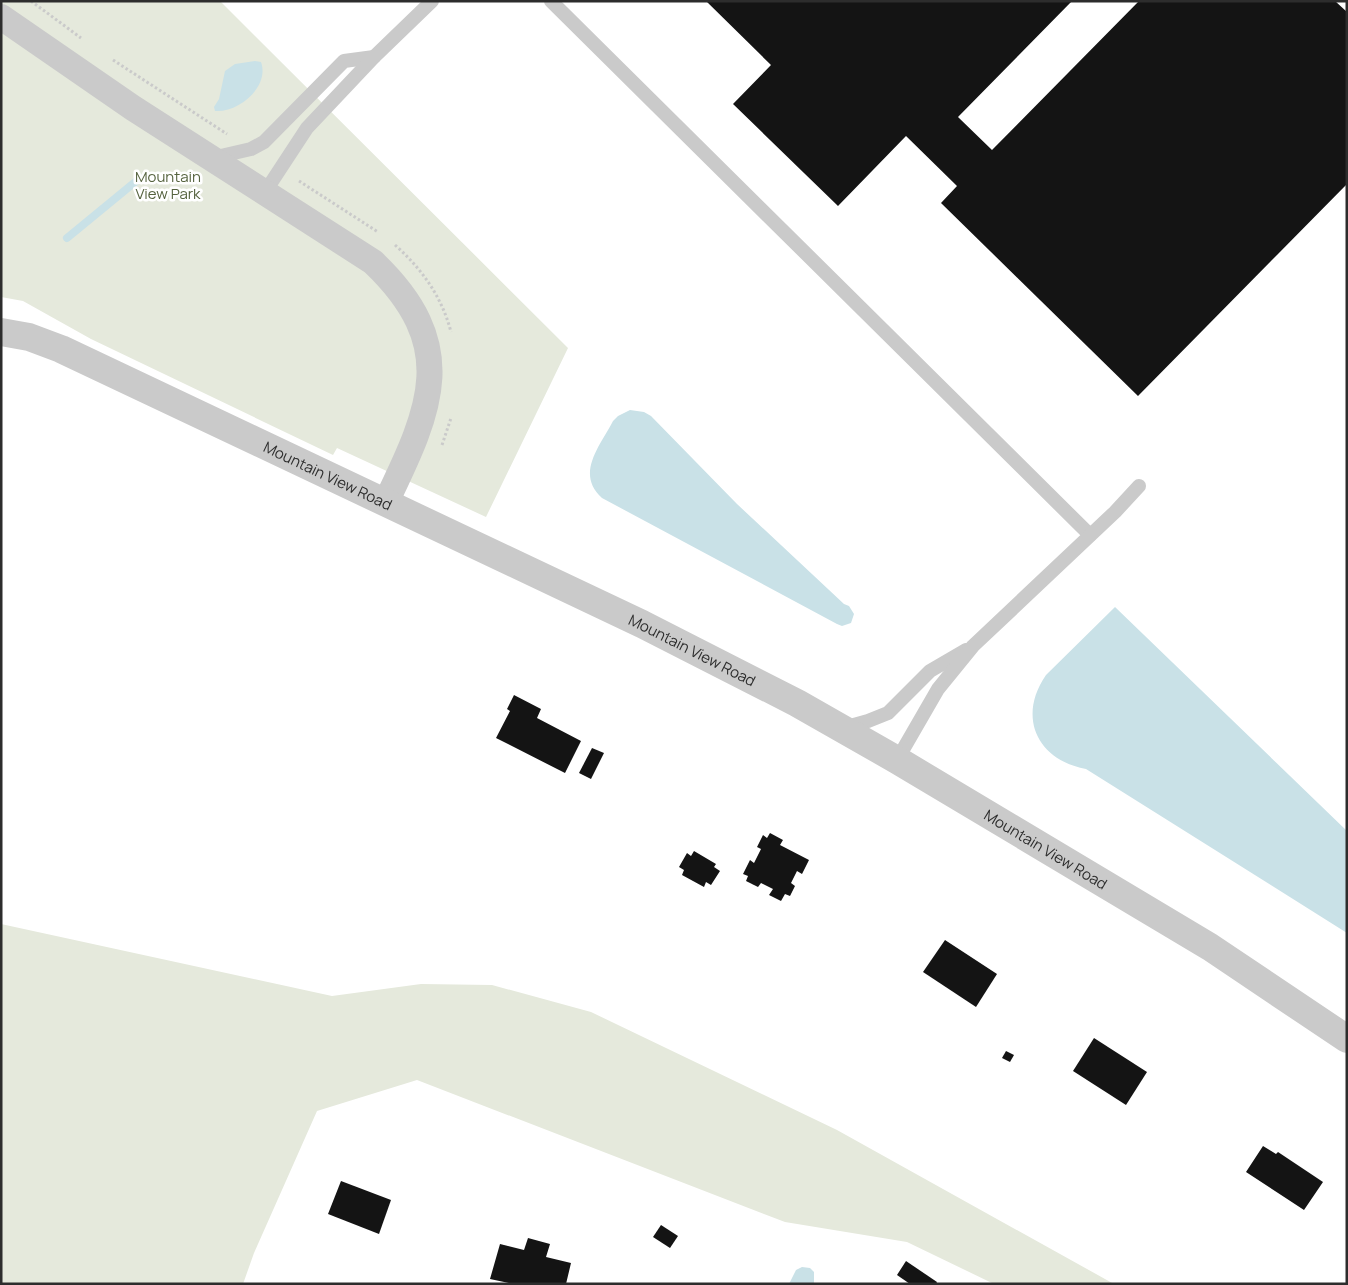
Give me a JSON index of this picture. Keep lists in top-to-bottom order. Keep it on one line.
{"streets":{"street":["Mountain View Road"]},"parks":["Mountain View Park"]}
